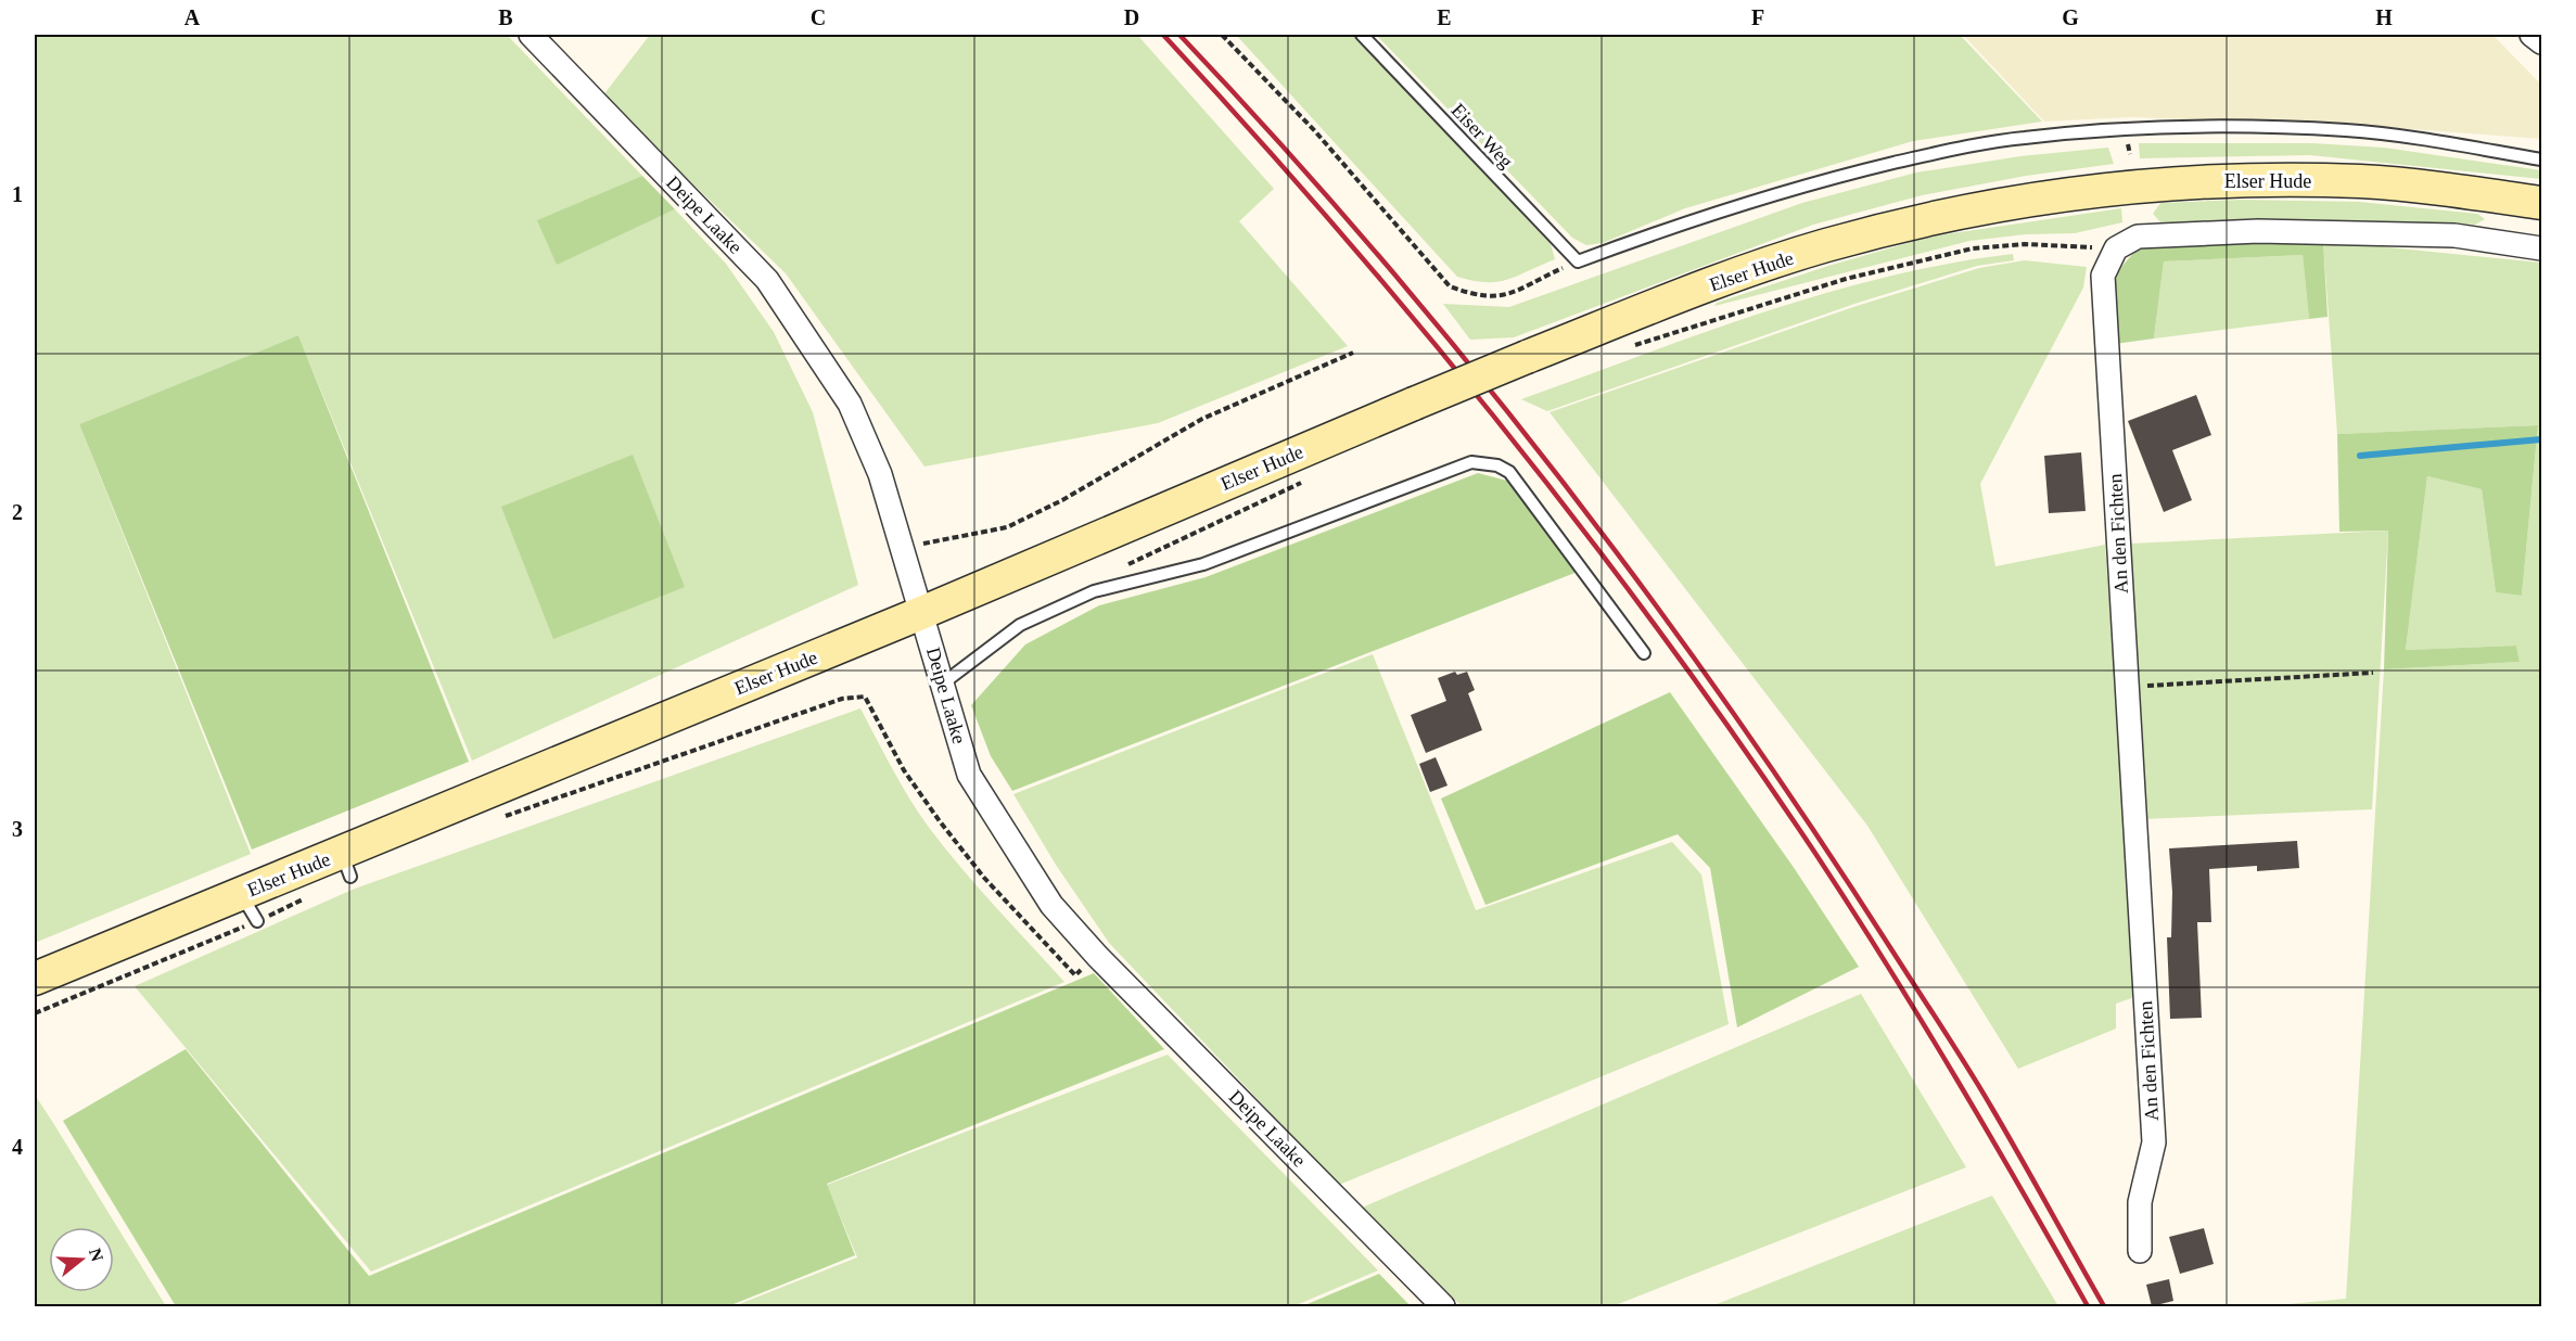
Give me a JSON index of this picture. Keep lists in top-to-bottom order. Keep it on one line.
{"streets":{"street":["Elser Hude","Deipe Laake","An den Fichten"],"lane":["Eiser Weg"]},"crossings":[["Elser Hude","Deipe Laake"]],"north":"right","grid":{"columns":["A","B","C","D","E","F","G","H"],"rows":["1","2","3","4"]}}
